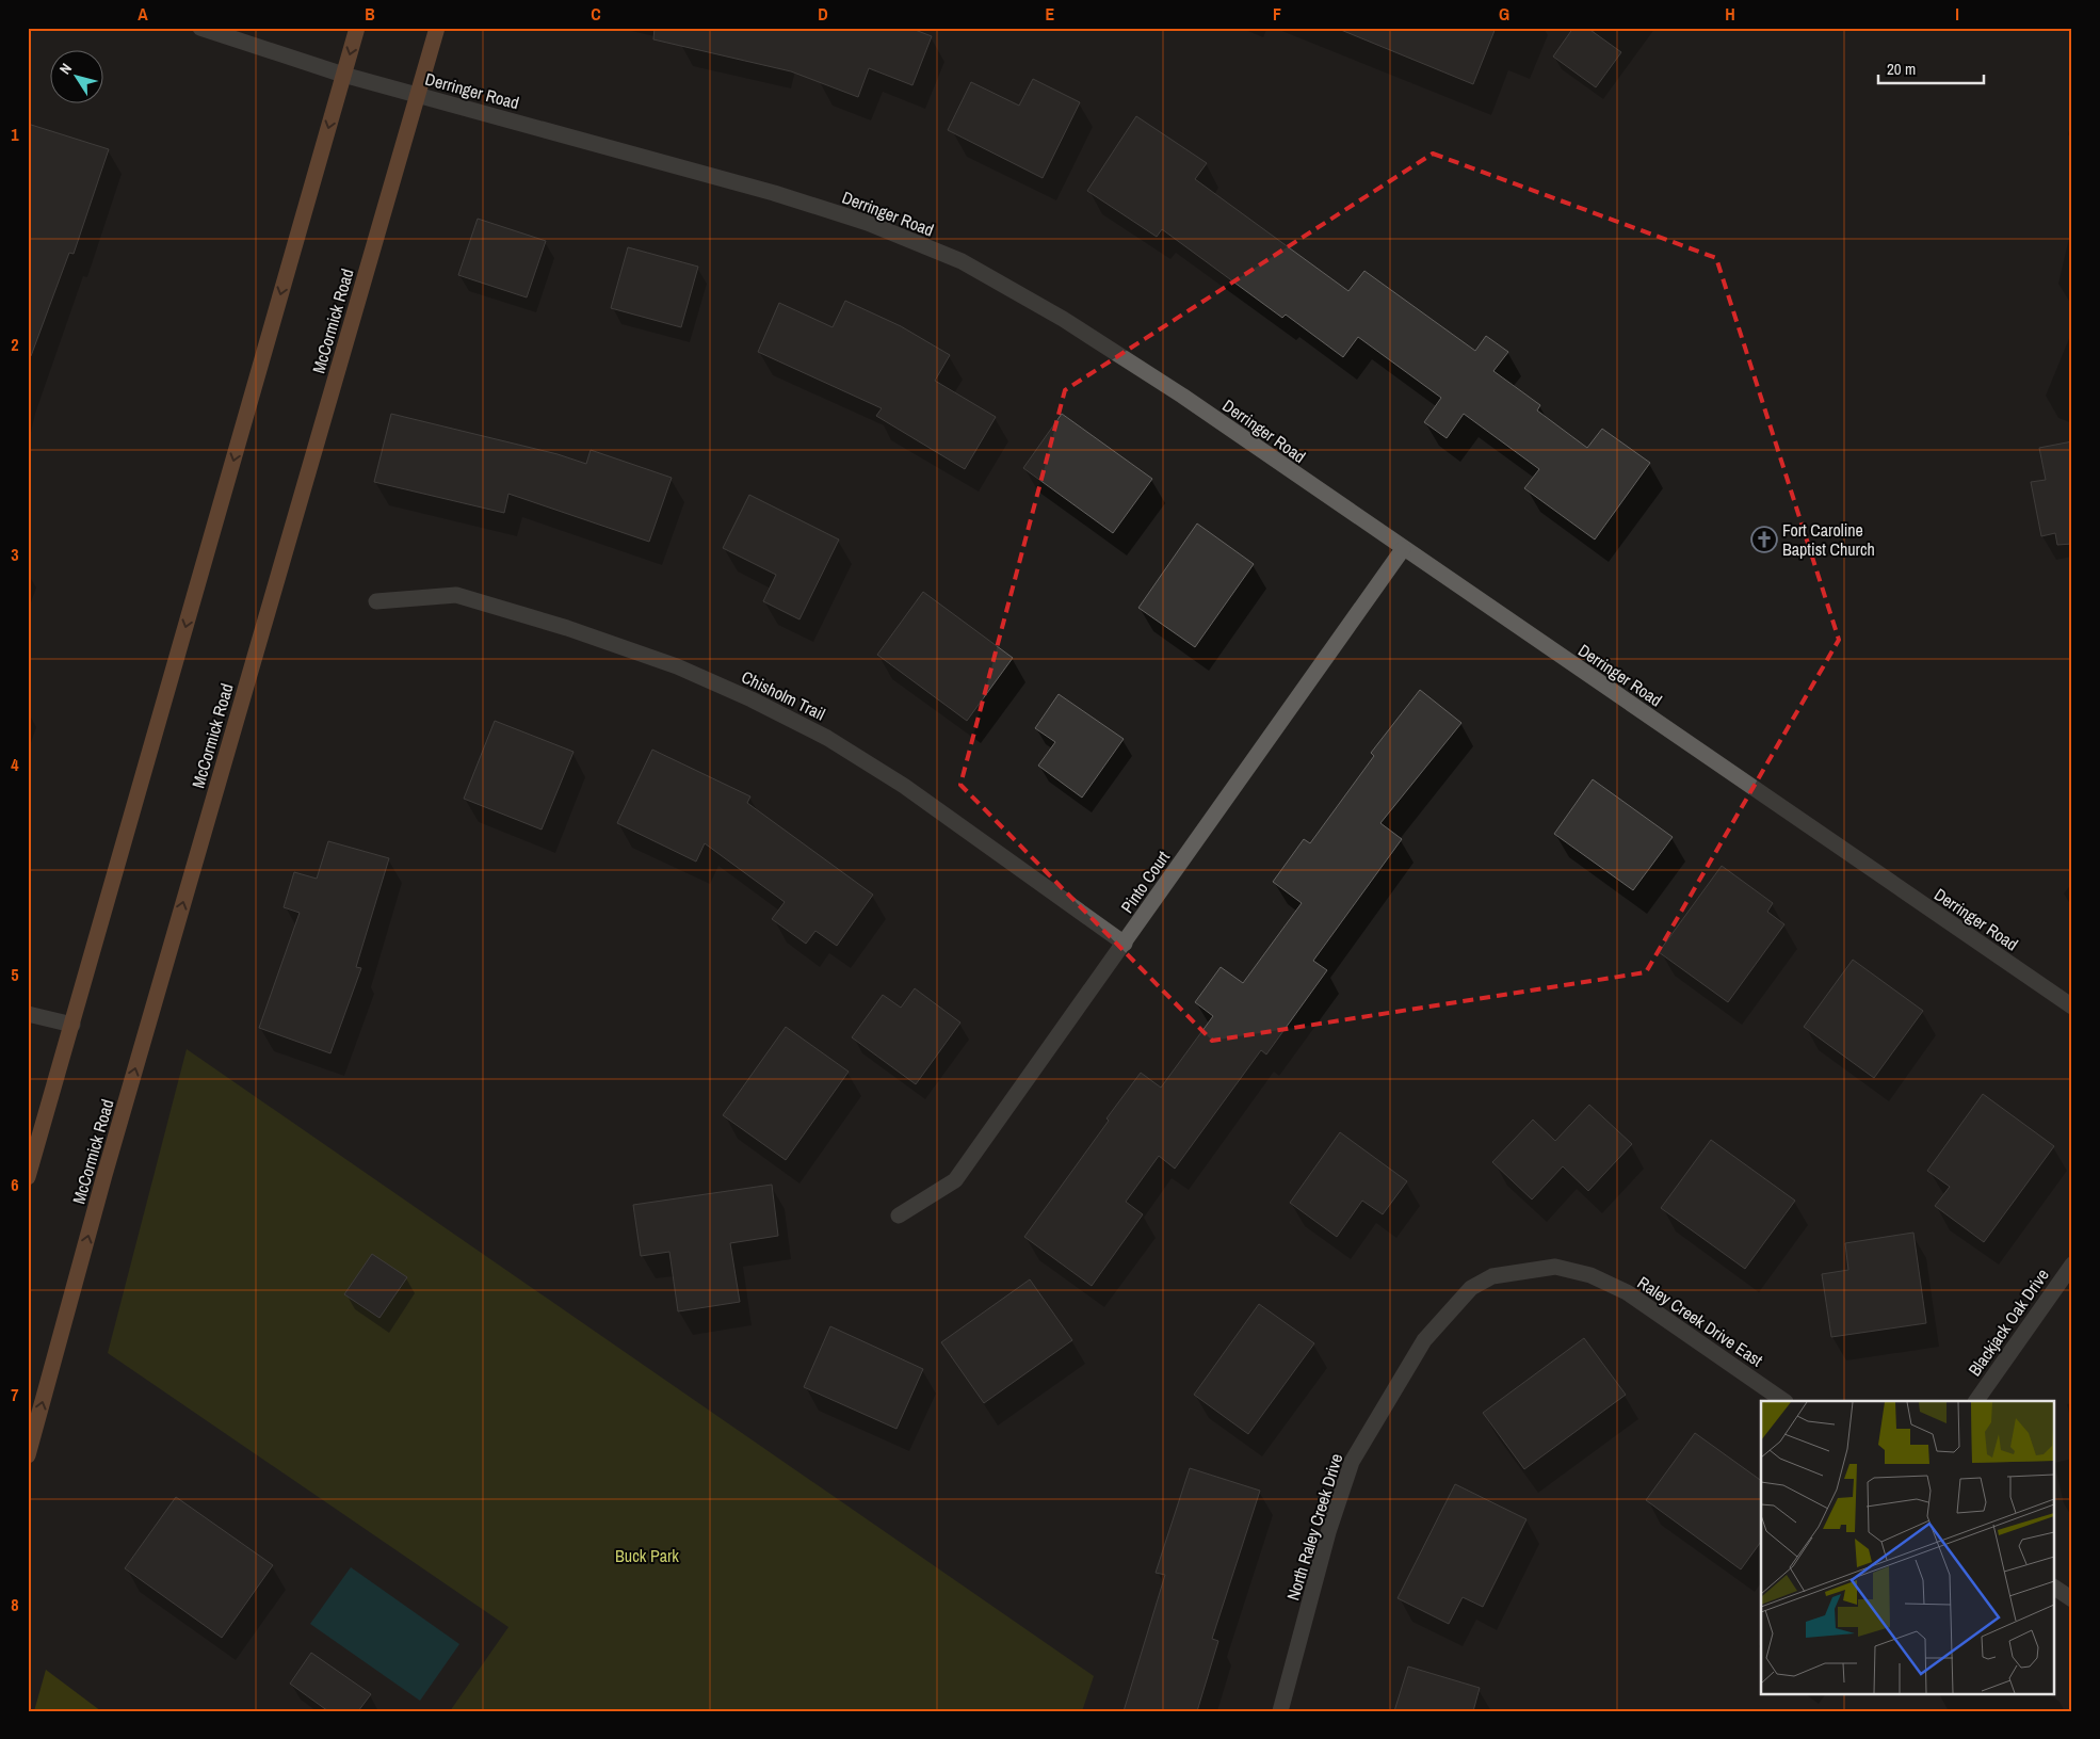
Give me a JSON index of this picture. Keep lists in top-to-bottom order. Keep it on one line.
{"streets":{"main road":["McCormick Road"],"street":["Derringer Road","Chisholm Trail","Pinto Court","Raley Creek Drive East","Blackjack Oak Drive","North Raley Creek Drive"]},"crossings":[["Derringer Road","McCormick Road"],["Derringer Road","Pinto Court"],["Chisholm Trail","Pinto Court"],["Raley Creek Drive East","North Raley Creek Drive"]],"parks":["Buck Park"],"places":{"church":["Fort Caroline Baptist Church"]},"scale_bar":"20 m","north":"top left","grid":{"columns":["A","B","C","D","E","F","G","H","I"],"rows":["1","2","3","4","5","6","7","8"]}}
